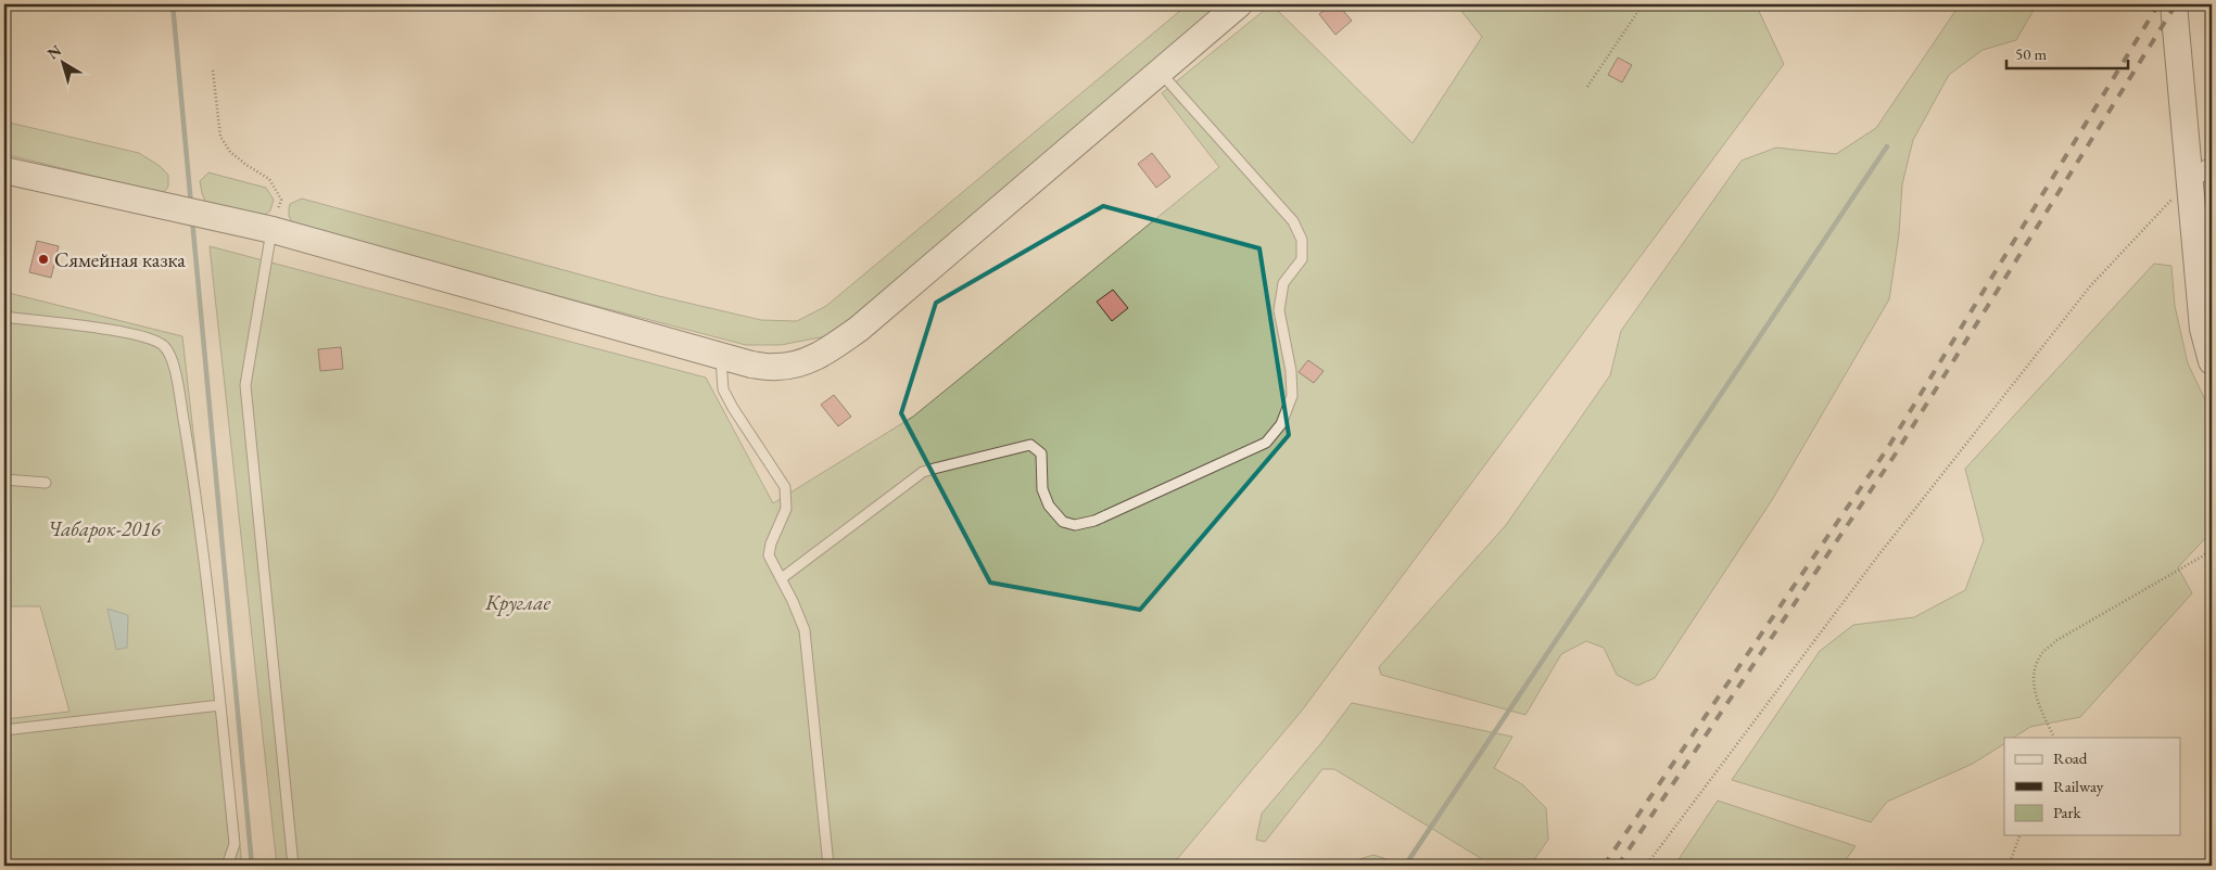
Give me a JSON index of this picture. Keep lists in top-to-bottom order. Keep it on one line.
{"parks":["Чабарок-2016","Круглае"],"places":["Сямейная казка"],"legend":["Road","Railway","Park"],"scale_bar":"50 m","north":"top left"}
